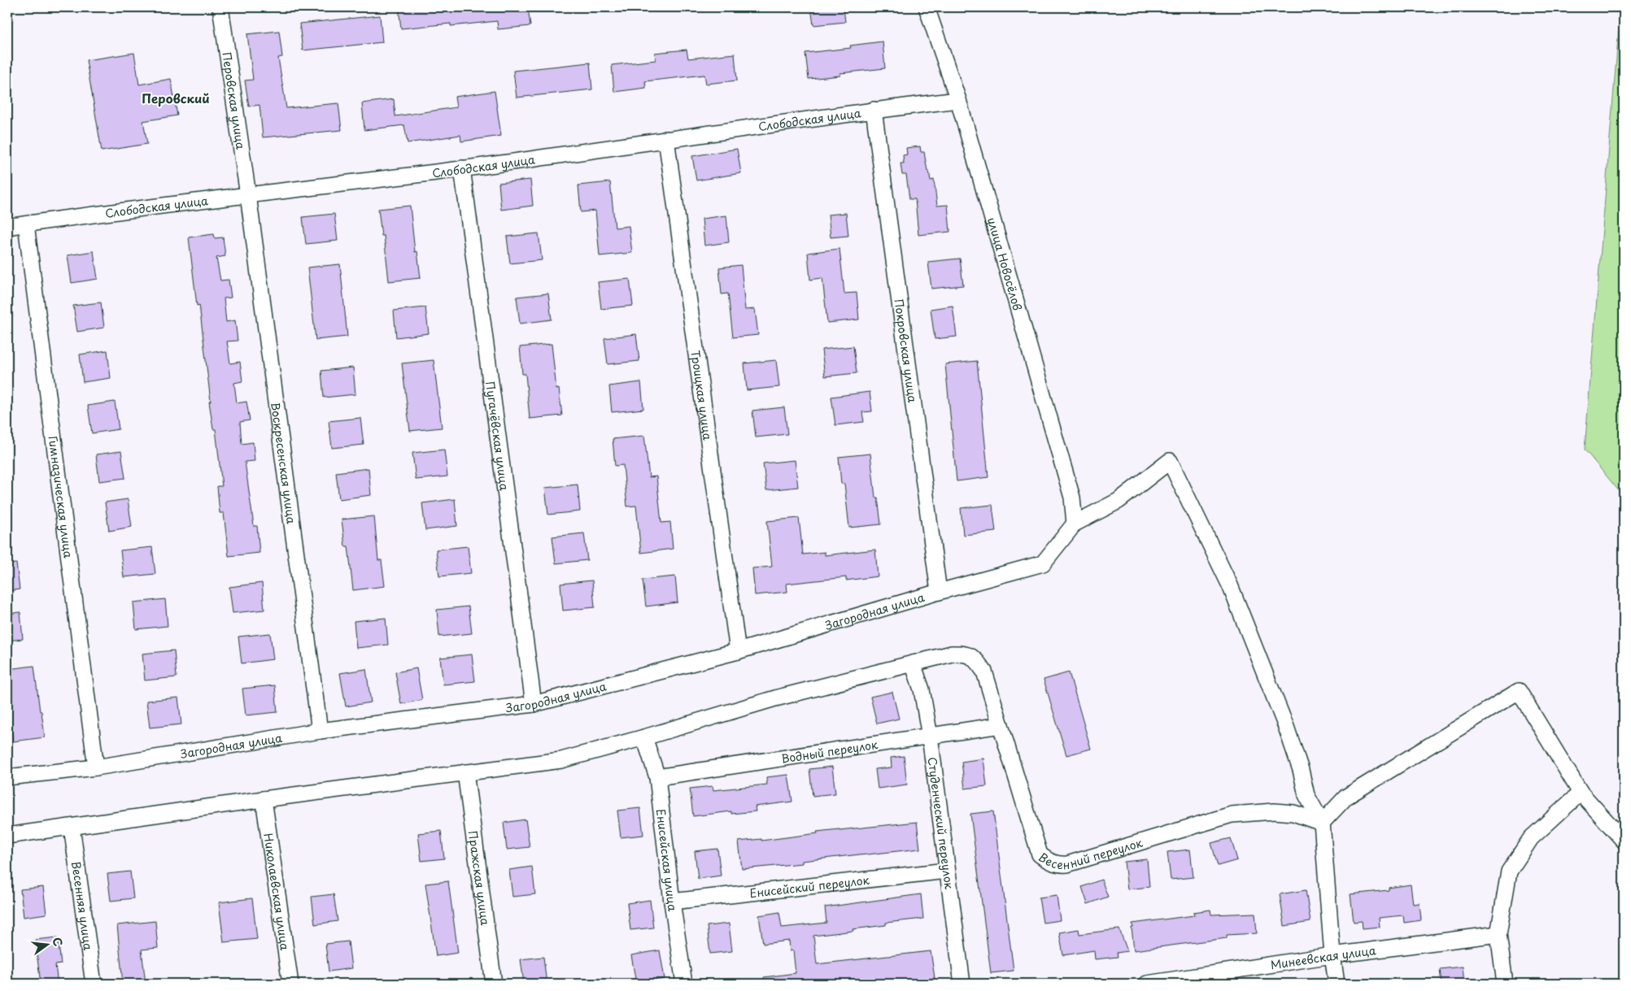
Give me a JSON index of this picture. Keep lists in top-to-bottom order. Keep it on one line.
{"streets":{"street":["Перовская улица","Слободская улица","улица Новосёлов","Покровская улица","Троицкая улица","Пугачёвская улица","Воскресенская улица","Гимназическая улица","Загородная улица","Водный переулок","Студенческий переулок","Весенний переулок","Енисейская улица","Пражская улица","Енисейский переулок","Николаевская улица","Весенняя улица","Минеевская улица"]},"crossings":[["Перовская улица","Слободская улица"],["Перовская улица","Воскресенская улица"],["Слободская улица","улица Новосёлов"],["Слободская улица","Покровская улица"],["Слободская улица","Троицкая улица"],["Слободская улица","Пугачёвская улица"],["Слободская улица","Воскресенская улица"],["Слободская улица","Гимназическая улица"],["улица Новосёлов","Загородная улица"],["Покровская улица","Загородная улица"],["Троицкая улица","Загородная улица"],["Пугачёвская улица","Загородная улица"],["Воскресенская улица","Загородная улица"],["Гимназическая улица","Загородная улица"],["Водный переулок","Студенческий переулок"],["Водный переулок","Весенний переулок"],["Водный переулок","Енисейская улица"],["Студенческий переулок","Весенний переулок"],["Студенческий переулок","Енисейский переулок"],["Енисейская улица","Енисейский переулок"]],"districts":["Перовский"],"north":"right"}
